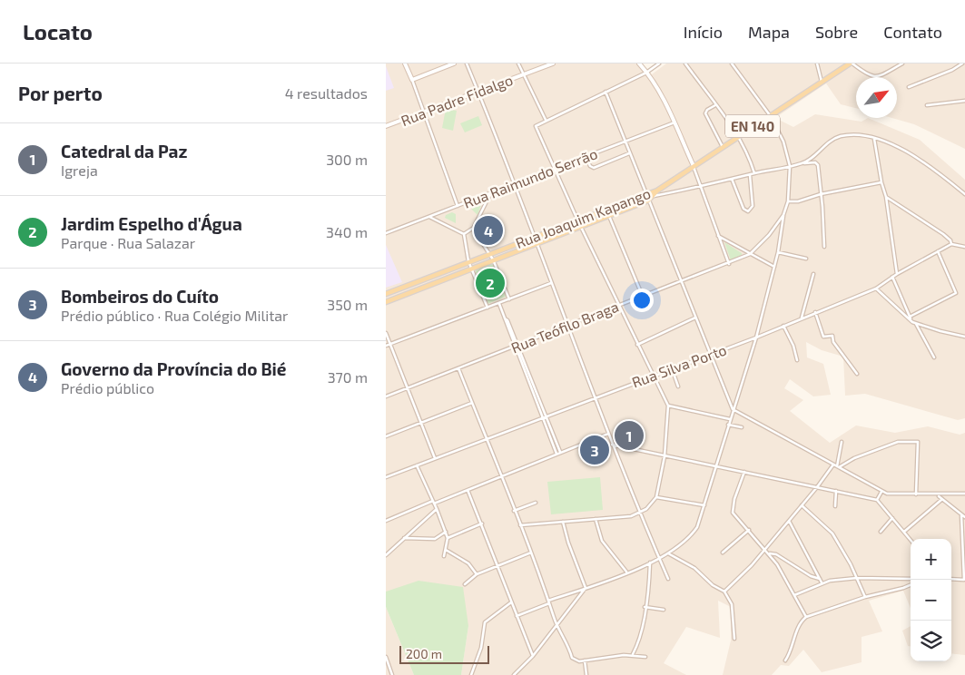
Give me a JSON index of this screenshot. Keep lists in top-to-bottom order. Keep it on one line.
{"streets":{"main road":["EN 140","Rua Joaquim Kapango"],"street":["Rua Padre Fidalgo","Rua Raimundo Serrão","Rua Teófilo Braga","Rua Silva Porto"]},"crossings":[["EN 140","Rua Joaquim Kapango"],["EN 140","Rua Teófilo Braga"]],"scale_bar":"200 m","north":"top right","page":{"header":"Locato","nav":["Início","Mapa","Sobre","Contato"],"heading":["Por perto","4 resultados"],"list":[{"mark":"1","name":"Catedral da Paz","note":"Igreja","value":"300 m"},{"mark":"2","name":"Jardim Espelho d'Água","note":"Parque · Rua Salazar","value":"340 m"},{"mark":"3","name":"Bombeiros do Cuíto","note":"Prédio público · Rua Colégio Militar","value":"350 m"},{"mark":"4","name":"Governo da Província do Bié","note":"Prédio público","value":"370 m"}],"pins":["4","2","1","3"],"map_buttons":["+","−"],"scale":"200 m"}}
